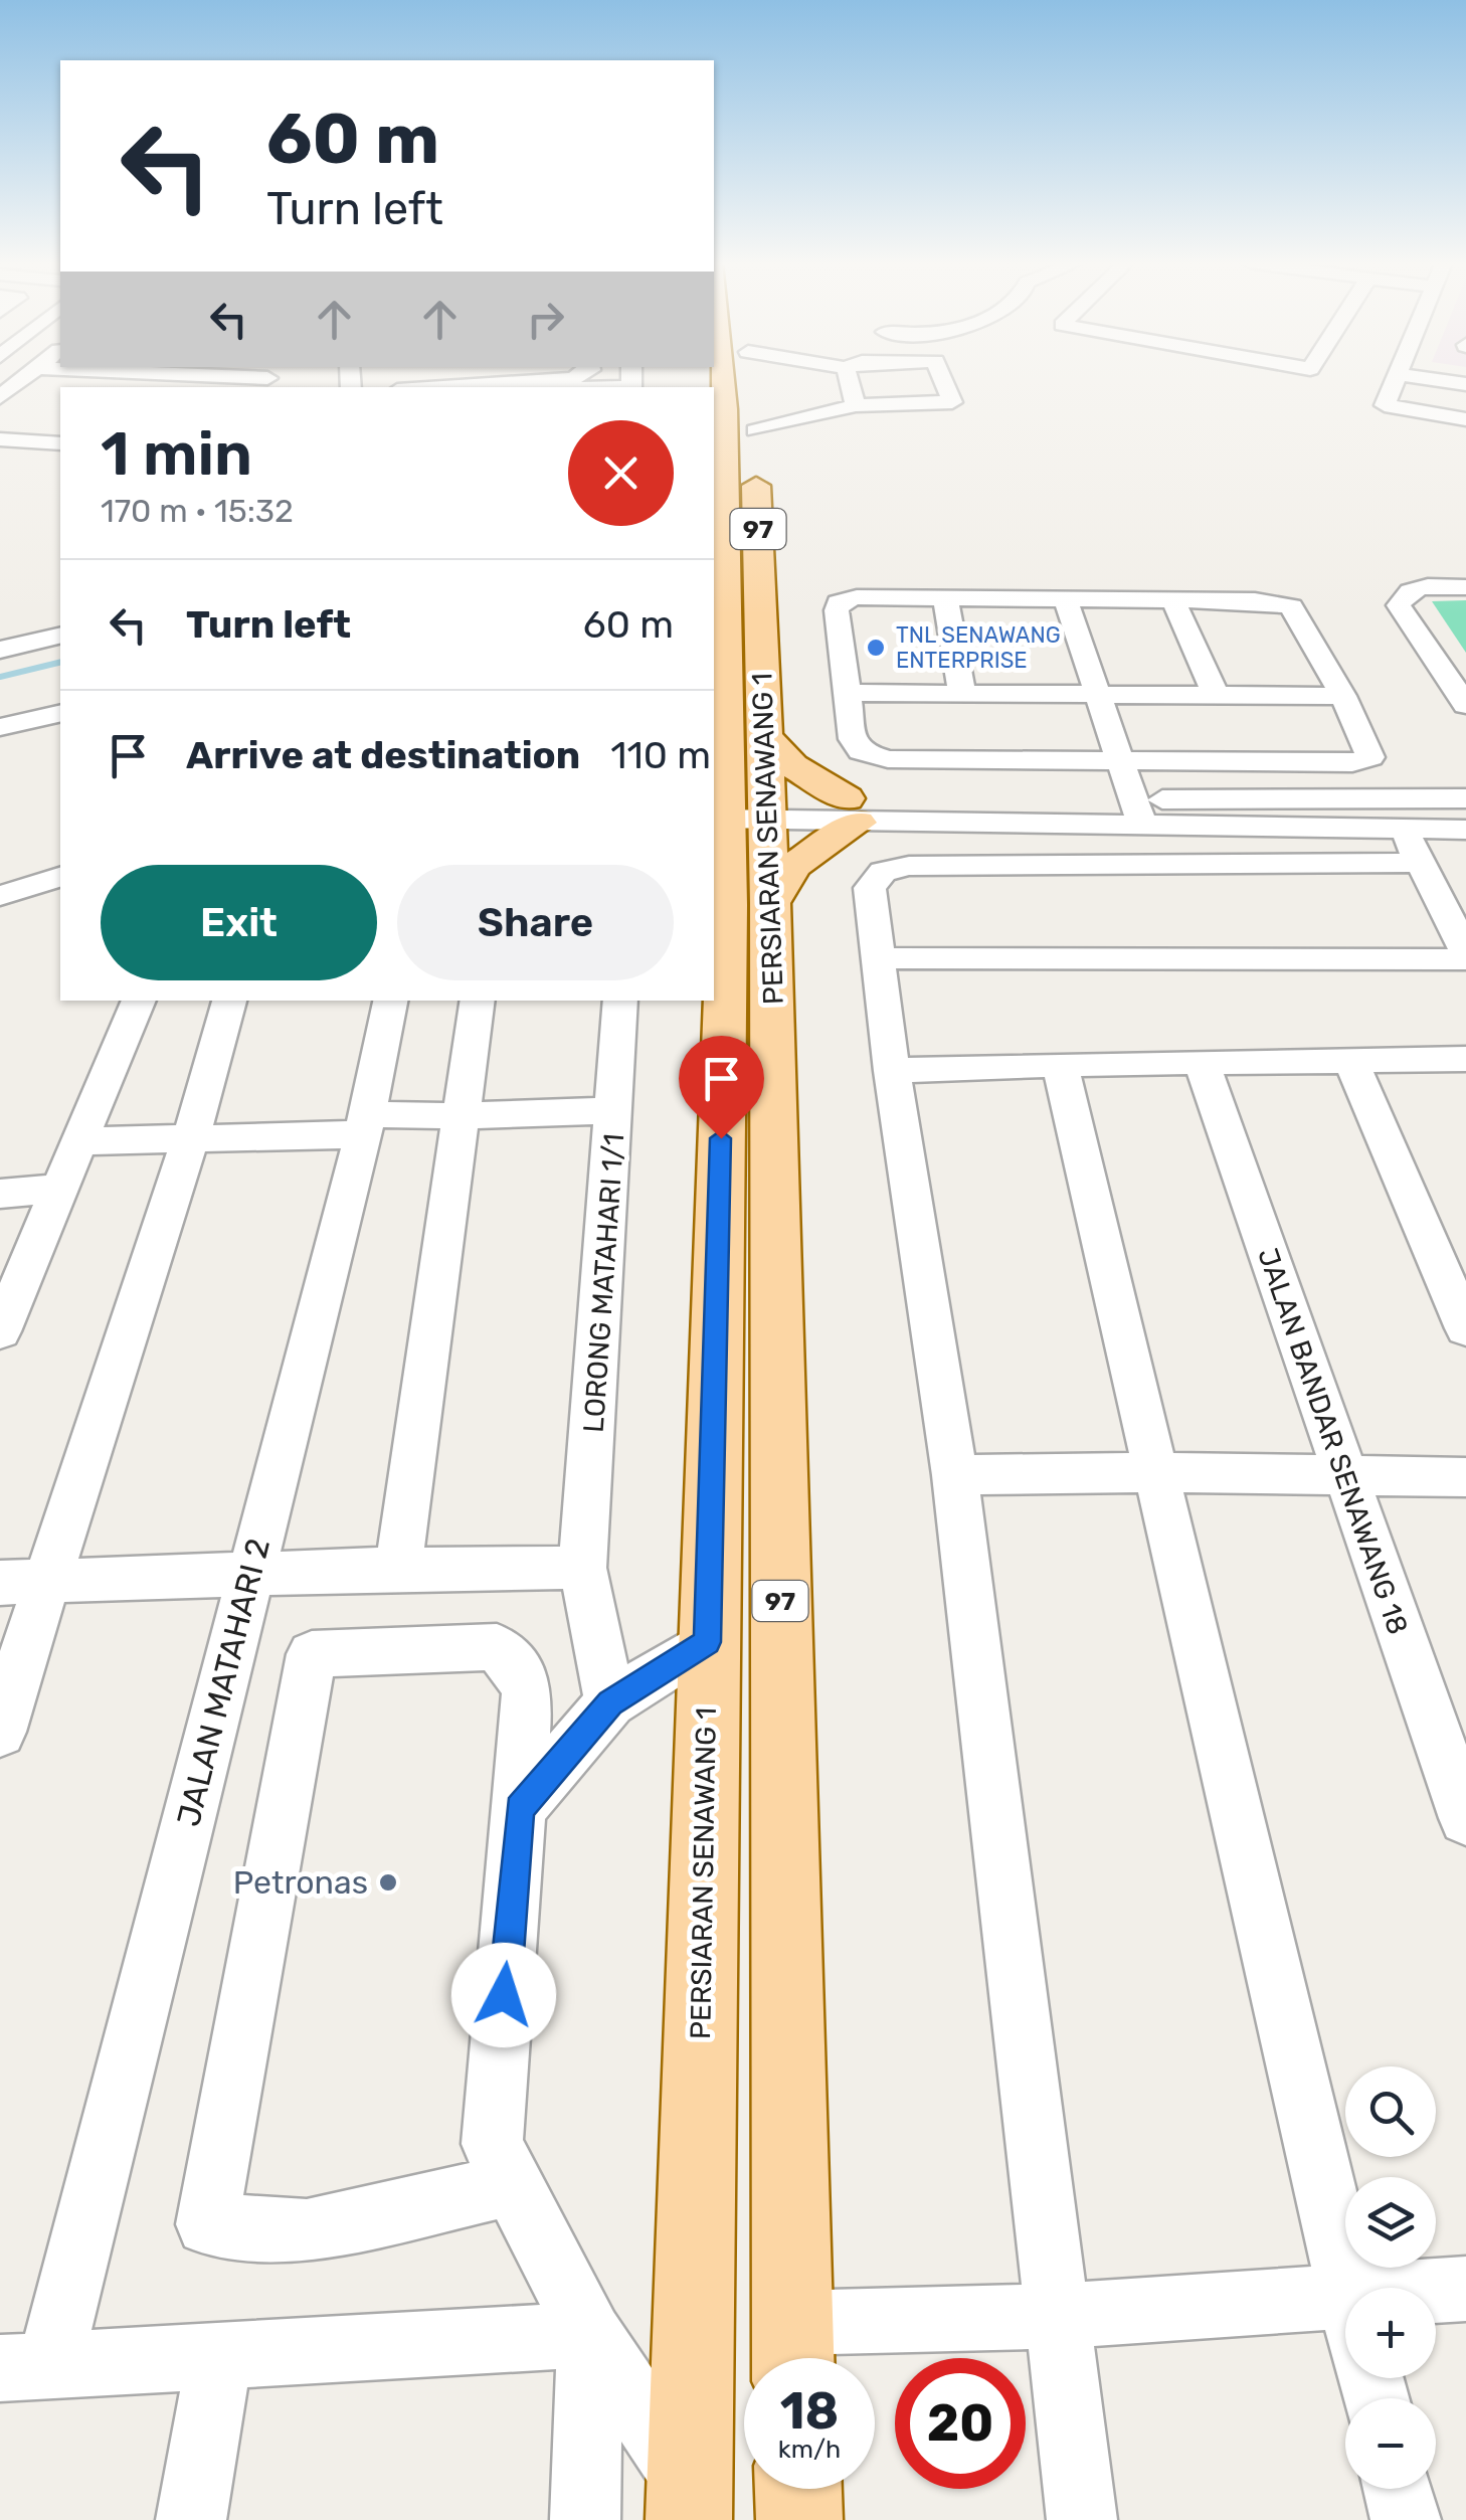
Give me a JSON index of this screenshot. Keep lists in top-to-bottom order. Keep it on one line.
{"streets":{"main road":["97","PERSIARAN SENAWANG 1"],"street":["LORONG MATAHARI 1/1","JALAN BANDAR SENAWANG 18","JALAN MATAHARI 2"]},"places":["TNL SENAWANG ENTERPRISE","Petronas"],"page":{"turn":["60 m","Turn left"],"heading":["1 min","170 m · 15:32"],"list":[{"name":"Turn left","value":"60 m"},{"name":"Arrive at destination","value":"110 m"}],"buttons":["Exit","Share"],"map_buttons":["+","−"],"speed":"18 km/h","limit":"20"}}
